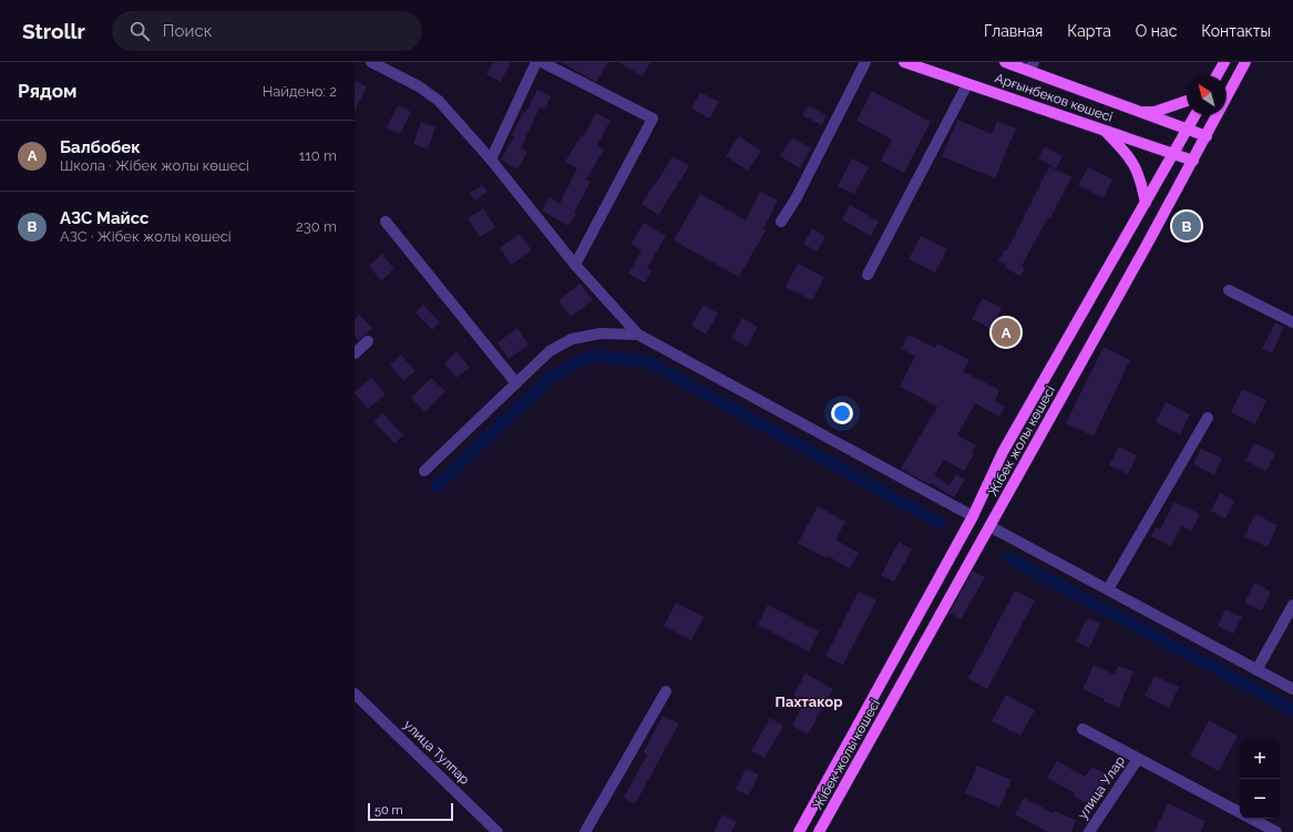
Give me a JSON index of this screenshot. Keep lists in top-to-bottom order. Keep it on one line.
{"streets":{"main road":["Арғынбеков көшесі","Жібек жолы көшесі"],"street":["улица Тулпар","улица Улар"]},"crossings":[["Арғынбеков көшесі","Жібек жолы көшесі"]],"districts":["Пахтакор"],"scale_bar":"50 m","north":"top left","page":{"header":"Strollr","search":"Поиск","nav":["Главная","Карта","О нас","Контакты"],"heading":["Рядом","Найдено: 2"],"list":[{"mark":"A","name":"Балбобек","note":"Школа · Жібек жолы көшесі","value":"110 m"},{"mark":"B","name":"АЗС Майсс","note":"АЗС · Жібек жолы көшесі","value":"230 m"}],"pins":["B","A"],"map_buttons":["+","−"],"scale":"50 m"}}
